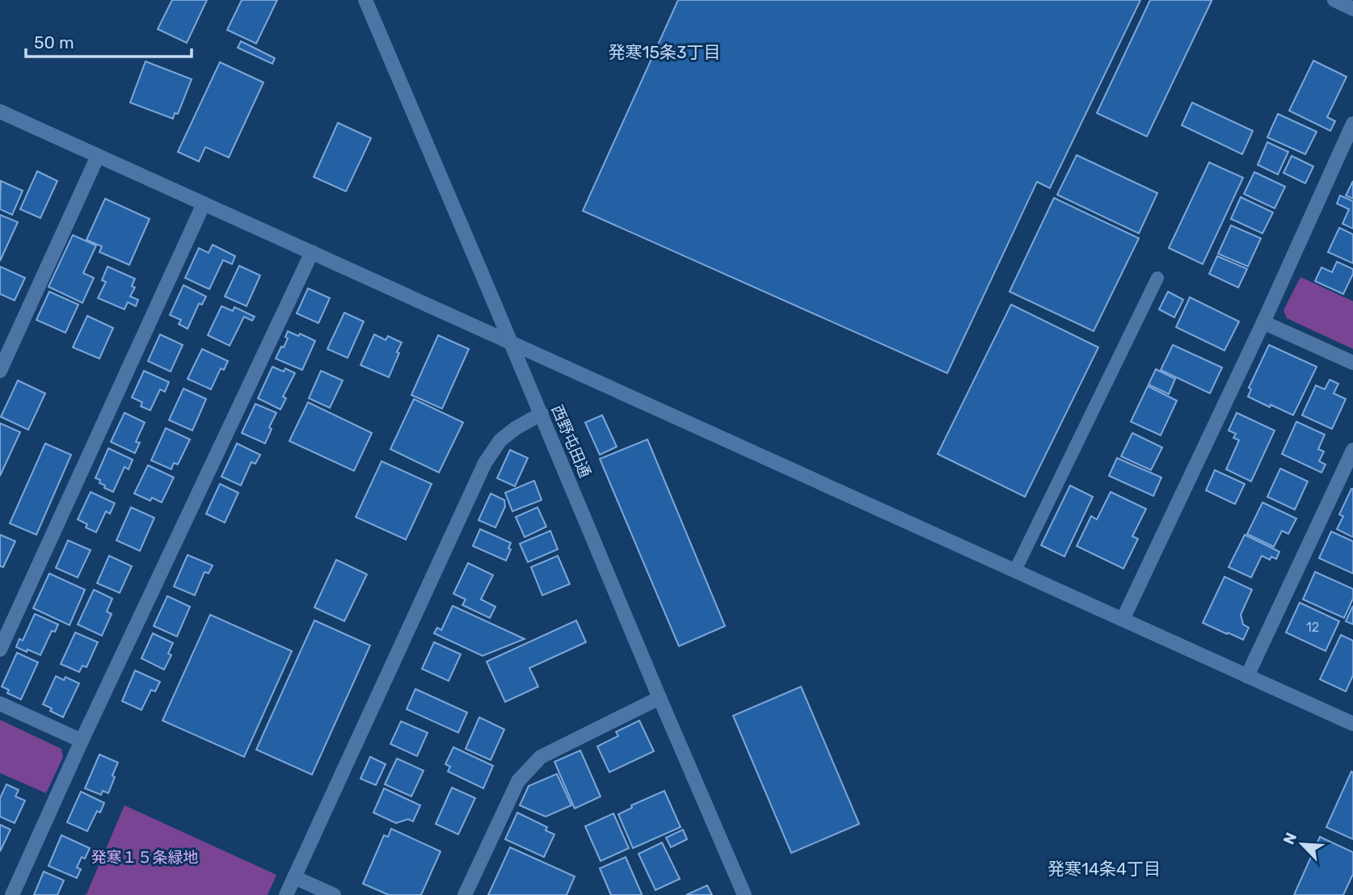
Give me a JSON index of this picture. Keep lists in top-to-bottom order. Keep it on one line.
{"streets":{"street":["西野屯田通"]},"districts":["発寒15条3丁目","発寒14条4丁目"],"parks":["発寒１５条緑地"],"house_numbers":["12"],"scale_bar":"50 m","north":"top left"}
